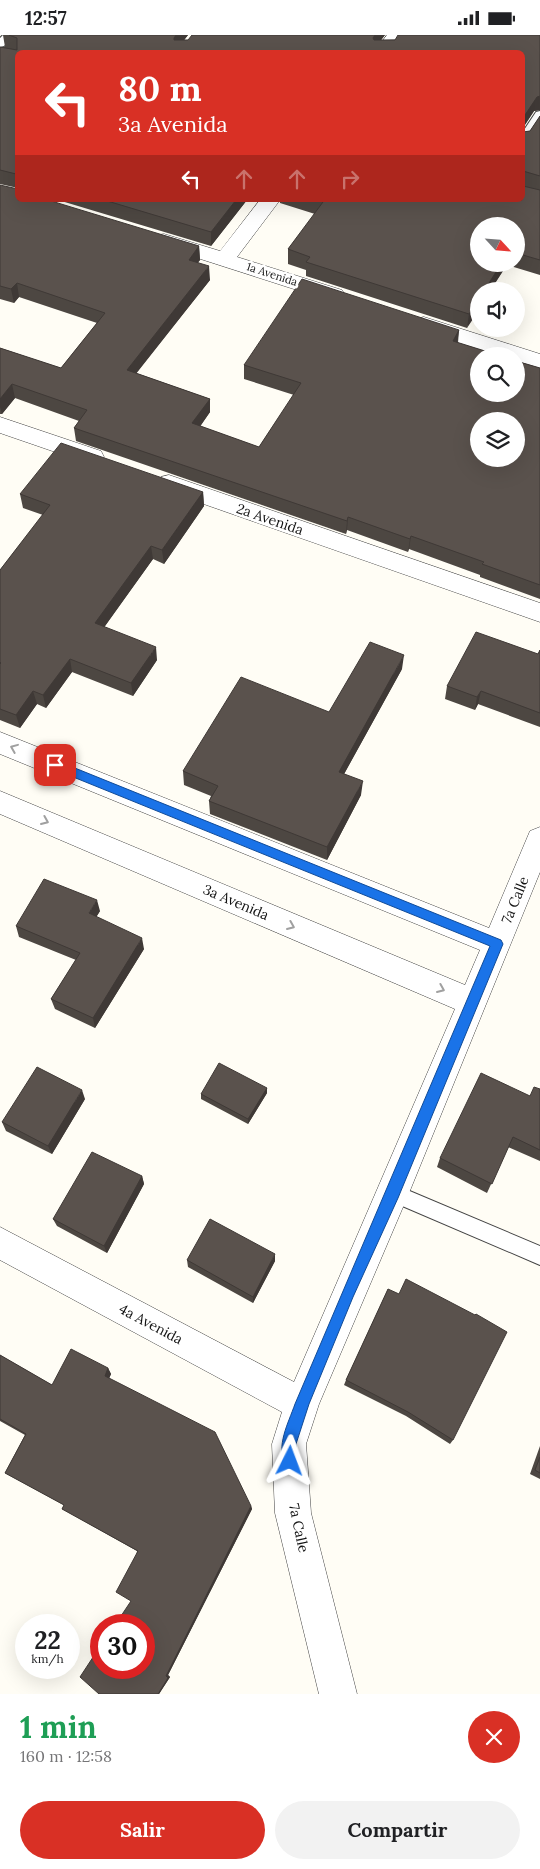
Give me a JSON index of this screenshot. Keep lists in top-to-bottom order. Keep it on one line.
{"streets":{"street":["1a Avenida","2a Avenida","7a Calle","3a Avenida","4a Avenida"]},"crossings":[["7a Calle","3a Avenida"],["7a Calle","4a Avenida"]],"north":"bottom right","page":{"status":"12:57","turn":["80 m","3a Avenida"],"speed":"22 km/h","limit":"30","heading":["1 min","160 m · 12:58"],"buttons":["Salir","Compartir"]}}
